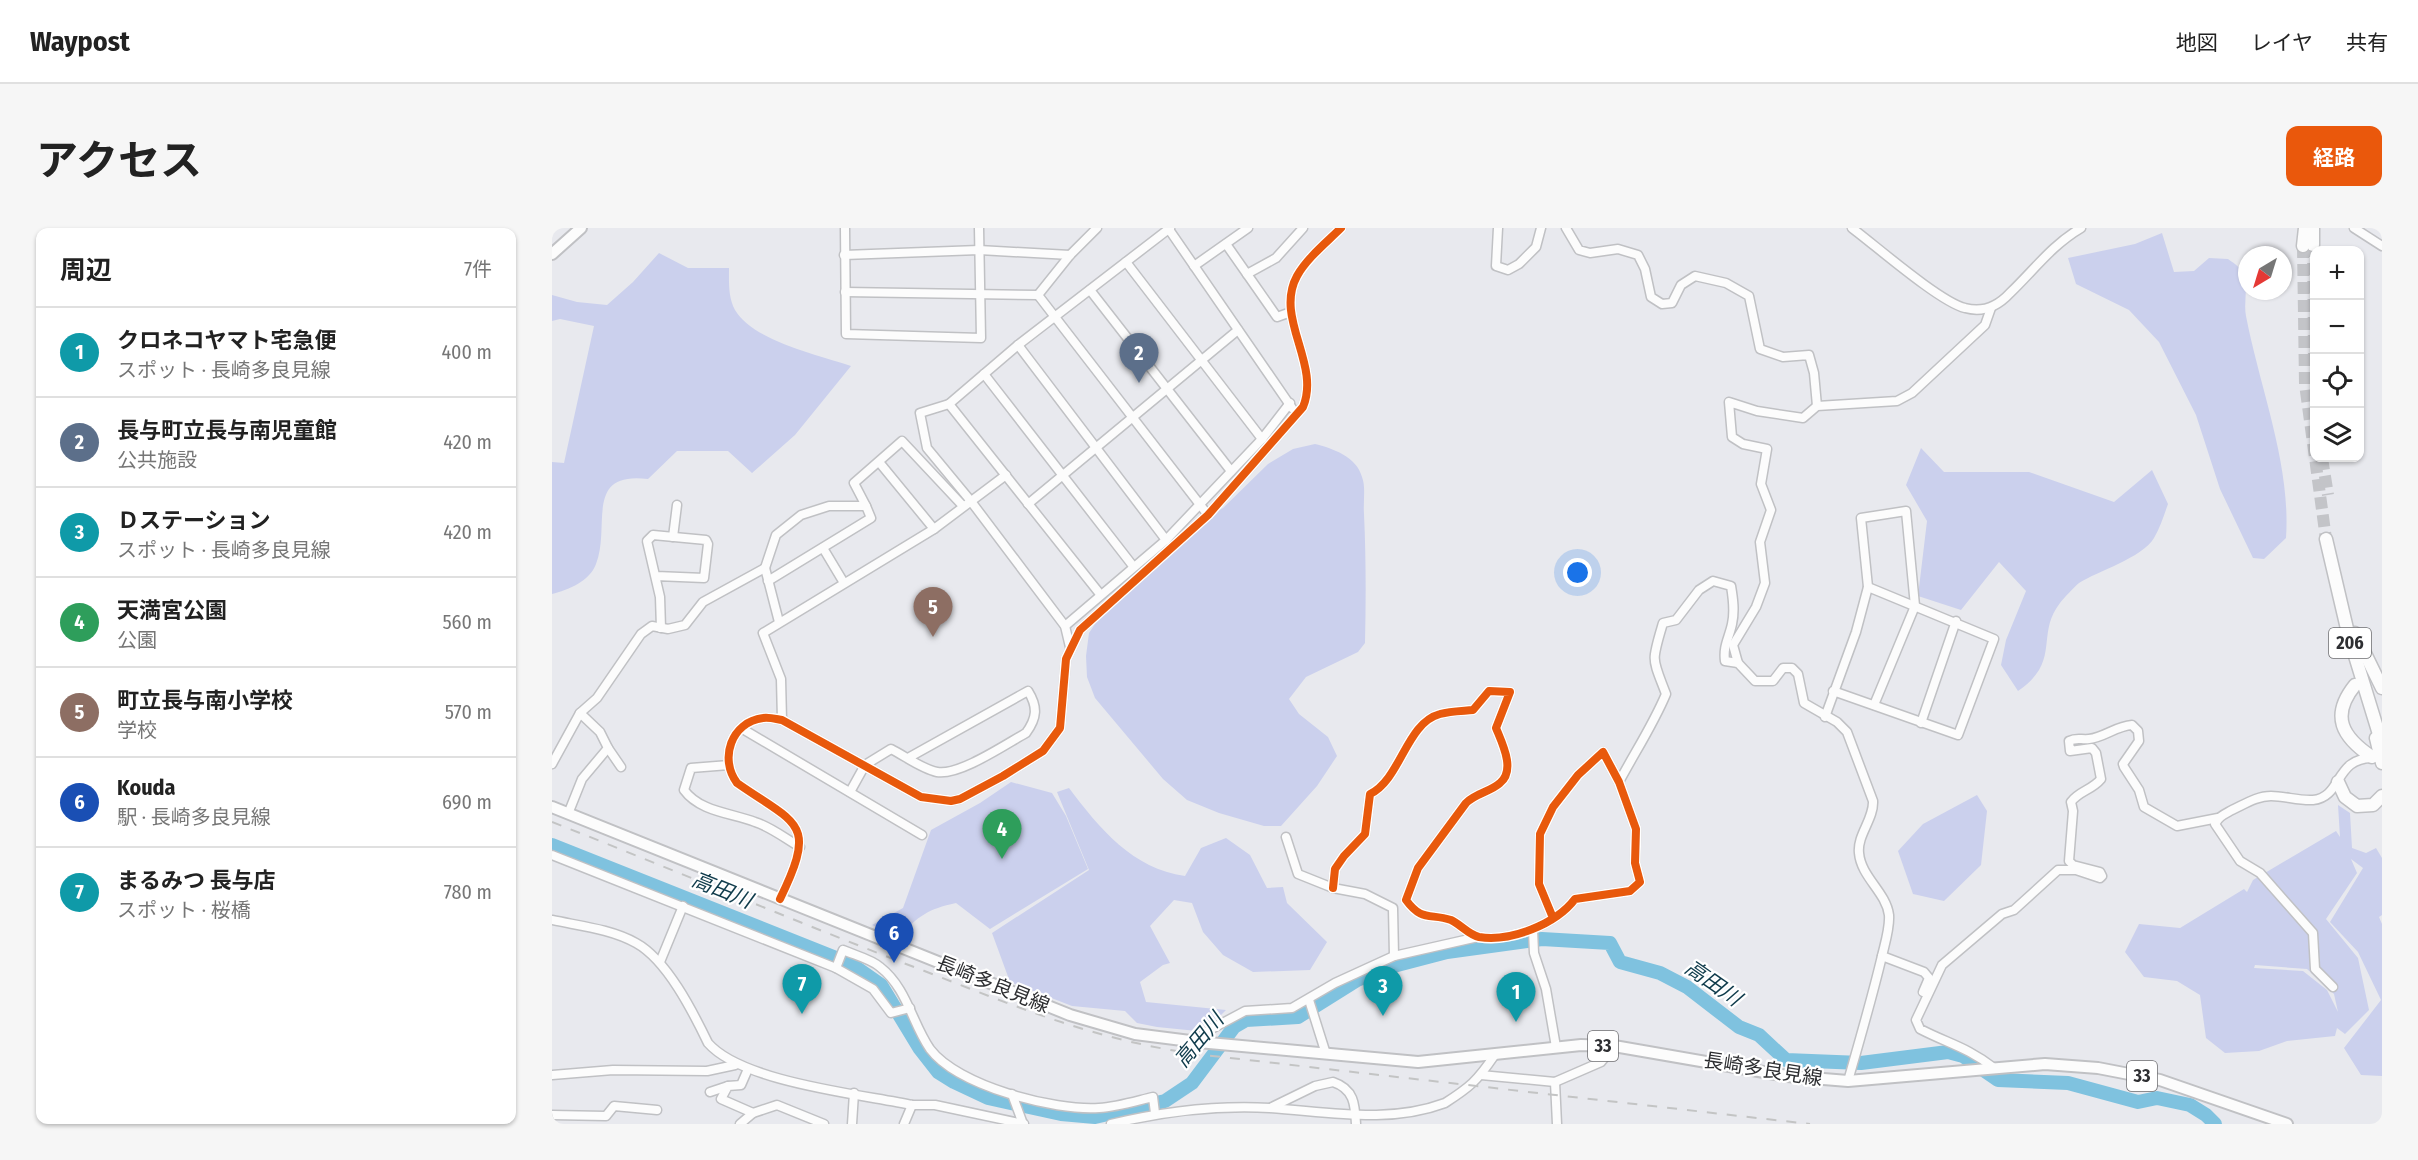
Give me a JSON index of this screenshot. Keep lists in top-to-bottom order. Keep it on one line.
{"streets":{"highway":["206"],"main road":["長崎多良見線","33"]},"water":["高田川"],"north":"bottom left","page":{"header":"Waypost","nav":["地図","レイヤ","共有"],"title":"アクセス","buttons":"経路","heading":["周辺","7件"],"map_buttons":["+","−"],"list":[{"mark":"1","name":"クロネコヤマト宅急便","note":"スポット · 長崎多良見線","value":"400 m"},{"mark":"2","name":"長与町立長与南児童館","note":"公共施設","value":"420 m"},{"mark":"3","name":"Ｄステーション","note":"スポット · 長崎多良見線","value":"420 m"},{"mark":"4","name":"天満宮公園","note":"公園","value":"560 m"},{"mark":"5","name":"町立長与南小学校","note":"学校","value":"570 m"},{"mark":"6","name":"Kouda","note":"駅 · 長崎多良見線","value":"690 m"},{"mark":"7","name":"まるみつ 長与店","note":"スポット · 桜橋","value":"780 m"}],"pins":["2","5","4","6","7","3","1"]}}
